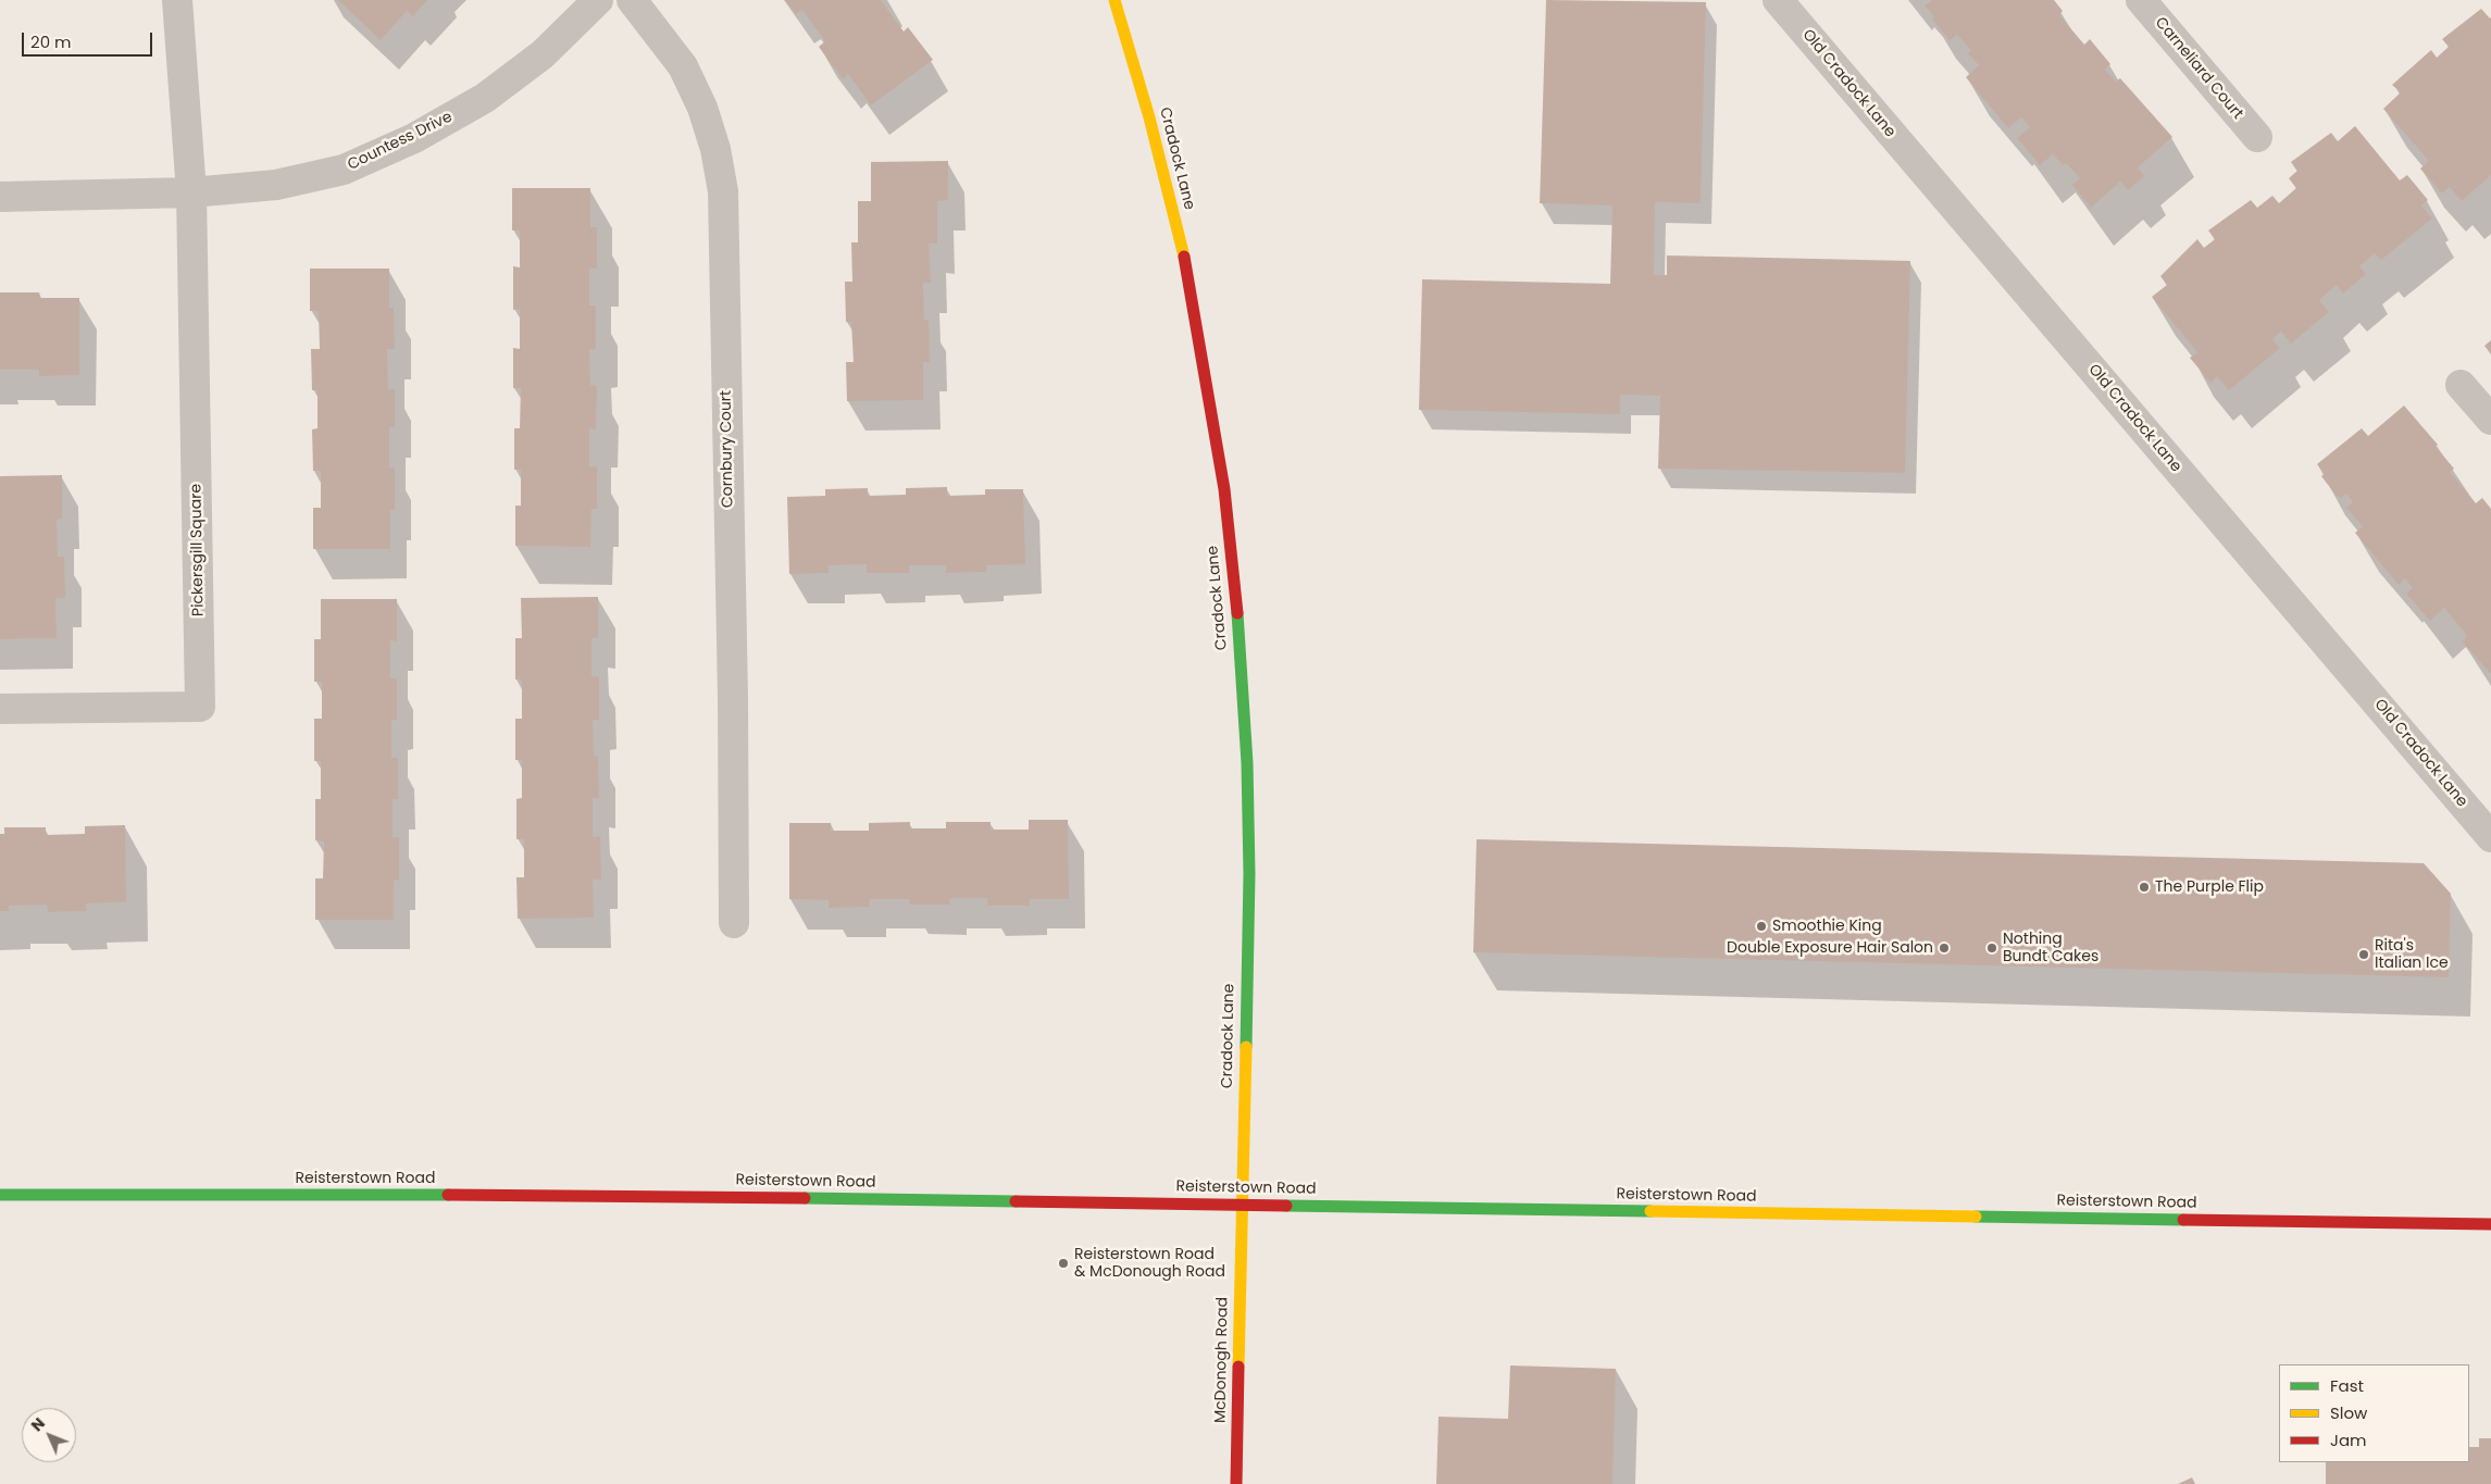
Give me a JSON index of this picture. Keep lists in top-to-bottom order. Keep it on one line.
{"streets":{"main road":["Cradock Lane","Reisterstown Road","McDonogh Road"],"street":["Carneliard Court","Old Cradock Lane","Countess Drive","Cornbury Court","Pickersgill Square"]},"crossings":[["Countess Drive","Pickersgill Square"],["Cradock Lane","Reisterstown Road"],["Cradock Lane","McDonogh Road"],["Reisterstown Road","McDonogh Road"]],"places":["The Purple Flip","Smoothie King","Double Exposure Hair Salon","Nothing Bundt Cakes","Rita's Italian Ice","Reisterstown Road & McDonough Road"],"legend":["Fast","Slow","Jam"],"scale_bar":"20 m","north":"top left"}
